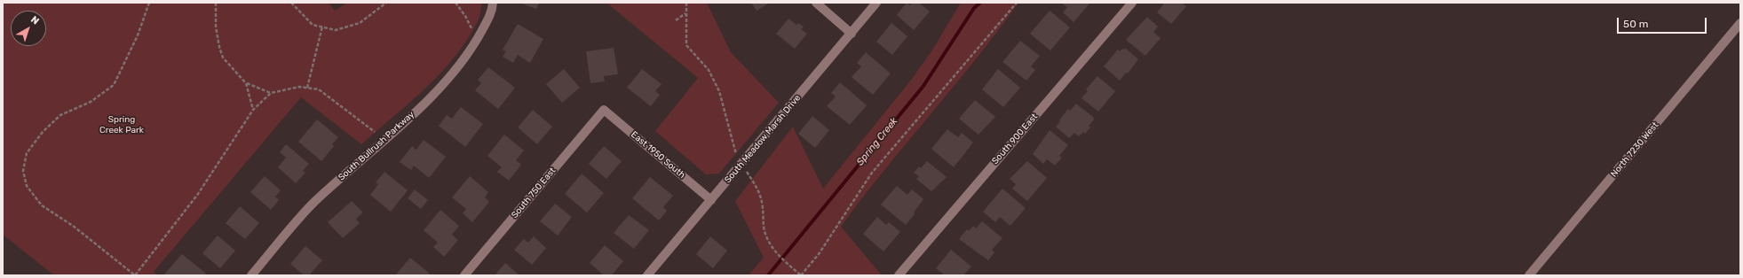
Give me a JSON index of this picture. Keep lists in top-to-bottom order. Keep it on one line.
{"streets":{"street":["South Meadow Marsh Drive","South 900 East","South Bullrush Parkway","North 7230 West","East 1950 South","South 750 East"]},"crossings":[["South Meadow Marsh Drive","East 1950 South"],["East 1950 South","South 750 East"]],"water":["Spring Creek"],"parks":["Spring Creek Park"],"scale_bar":"50 m","north":"top right"}
